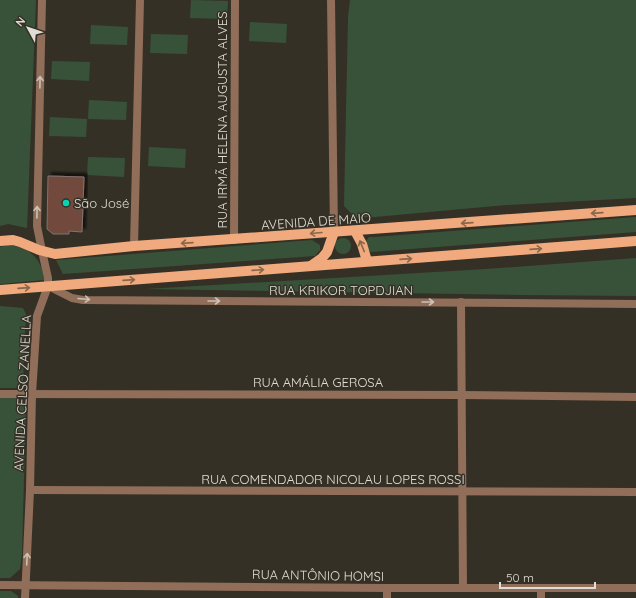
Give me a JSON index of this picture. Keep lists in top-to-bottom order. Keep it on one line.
{"streets":{"main road":["AVENIDA DE MAIO"],"street":["RUA IRMÃ HELENA AUGUSTA ALVES","RUA KRIKOR TOPDJIAN","RUA AMÁLIA GEROSA","AVENIDA CELSO ZANELLA","RUA COMENDADOR NICOLAU LOPES ROSSI","RUA ANTÔNIO HOMSI"]},"crossings":[["RUA IRMÃ HELENA AUGUSTA ALVES","AVENIDA DE MAIO"],["AVENIDA DE MAIO","AVENIDA CELSO ZANELLA"],["RUA KRIKOR TOPDJIAN","AVENIDA CELSO ZANELLA"],["RUA AMÁLIA GEROSA","AVENIDA CELSO ZANELLA"],["AVENIDA CELSO ZANELLA","RUA COMENDADOR NICOLAU LOPES ROSSI"],["AVENIDA CELSO ZANELLA","RUA ANTÔNIO HOMSI"]],"one_way":["RUA KRIKOR TOPDJIAN","AVENIDA CELSO ZANELLA"],"places":["São José"],"scale_bar":"50 m","north":"top left"}
